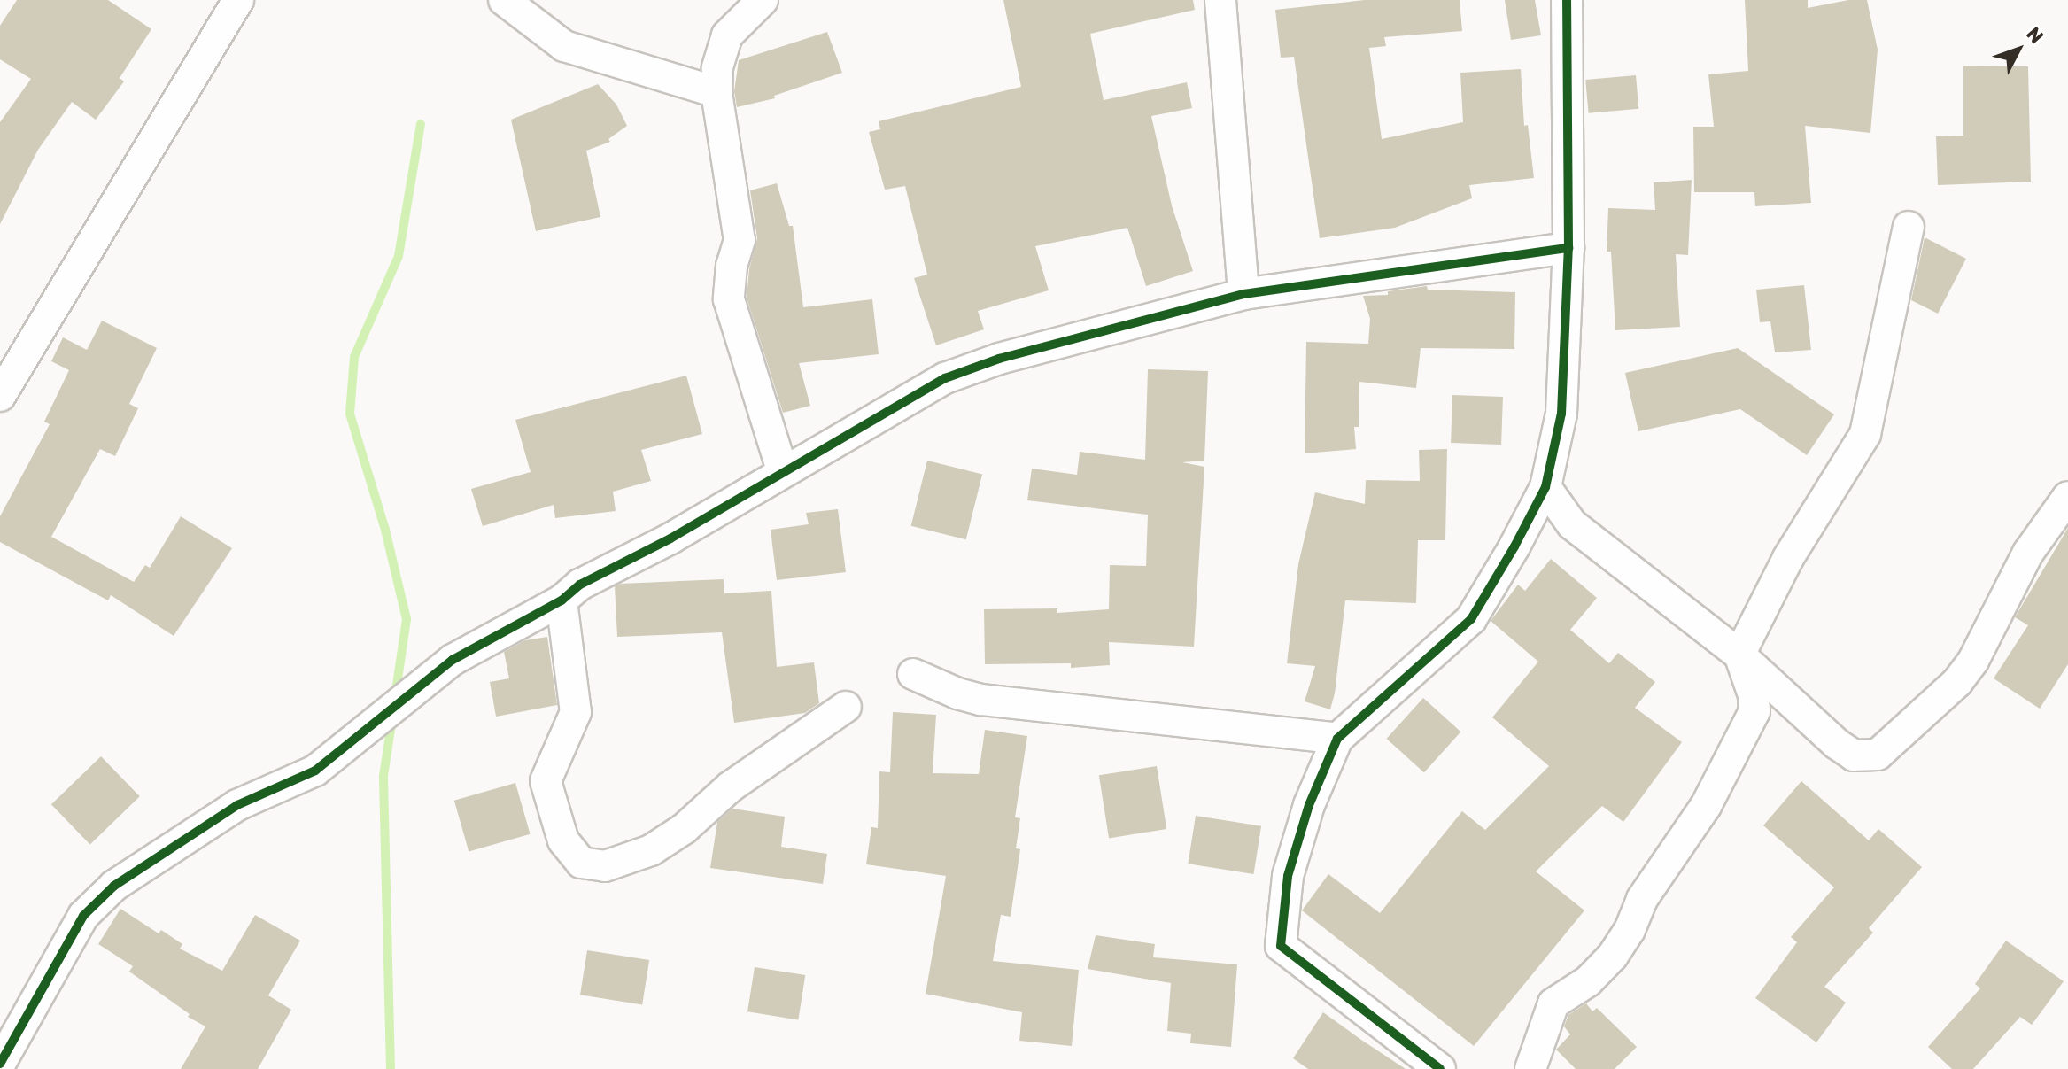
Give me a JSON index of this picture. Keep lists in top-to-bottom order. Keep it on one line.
{"north":"top right"}
